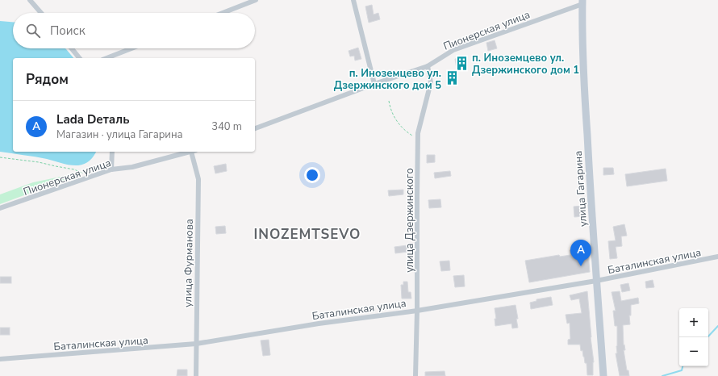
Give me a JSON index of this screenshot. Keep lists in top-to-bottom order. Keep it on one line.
{"streets":{"main road":["улица Гагарина"],"street":["Пионерская улица","улица Дзержинского","Баталинская улица","улица Фурманова"]},"crossings":[["Пионерская улица","улица Гагарина"],["Пионерская улица","улица Дзержинского"],["улица Гагарина","Баталинская улица"],["улица Дзержинского","Баталинская улица"],["Баталинская улица","улица Фурманова"]],"districts":["INOZEMTSEVO"],"places":{"building":["п. Иноземцево ул. Дзержинского дом 1","п. Иноземцево ул. Дзержинского дом 5"]},"page":{"search":"Поиск","heading":"Рядом","list":[{"mark":"A","name":"Lada Dеталь","note":"Магазин · улица Гагарина","value":"340 m"}],"pins":"A","map_buttons":["+","−"]}}
